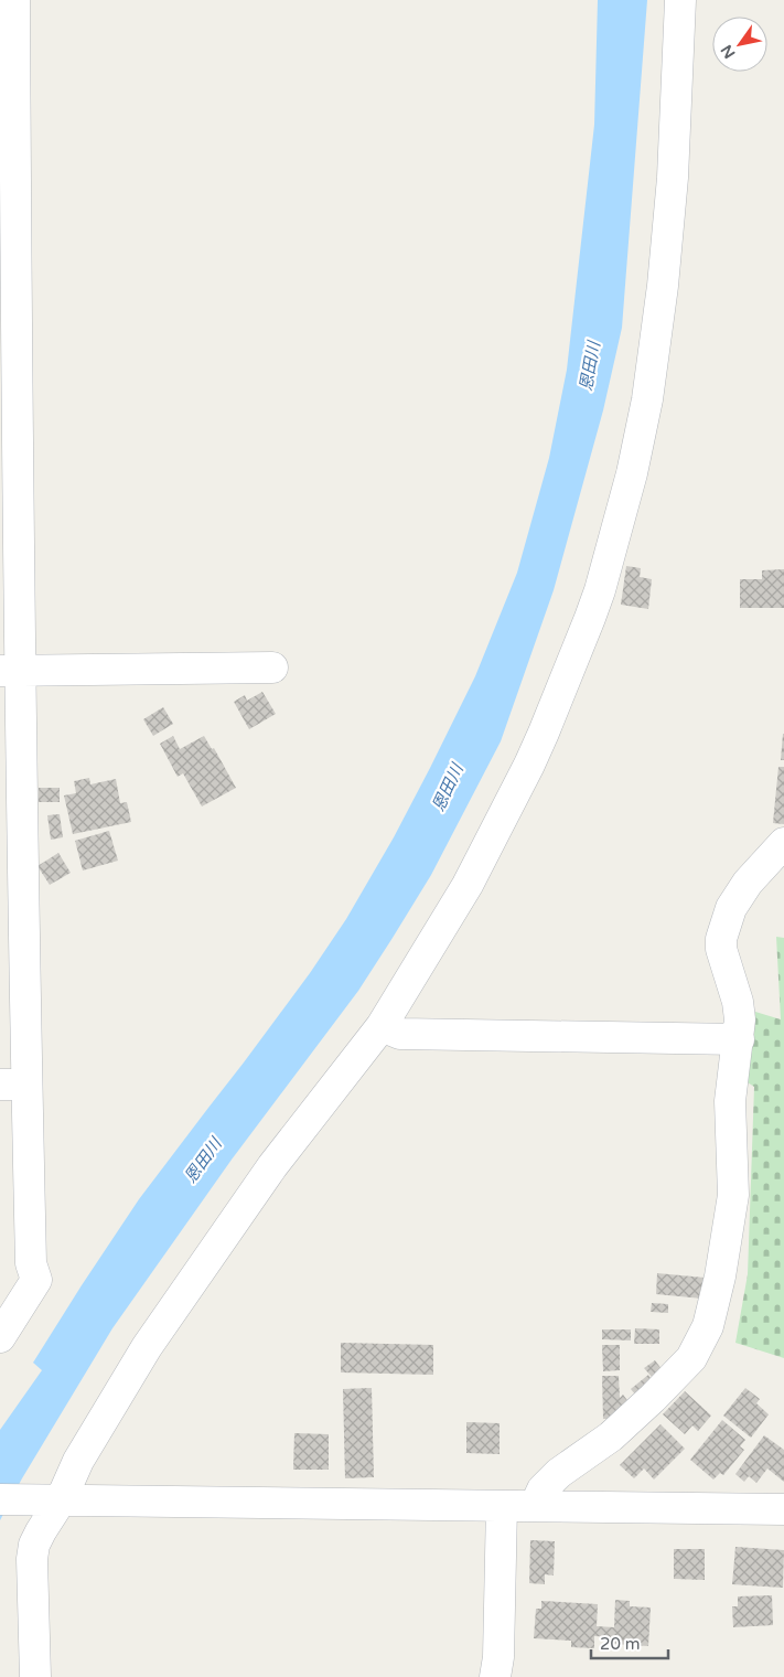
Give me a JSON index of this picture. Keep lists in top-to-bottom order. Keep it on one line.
{"water":["恩田川"],"scale_bar":"20 m","north":"bottom left"}
